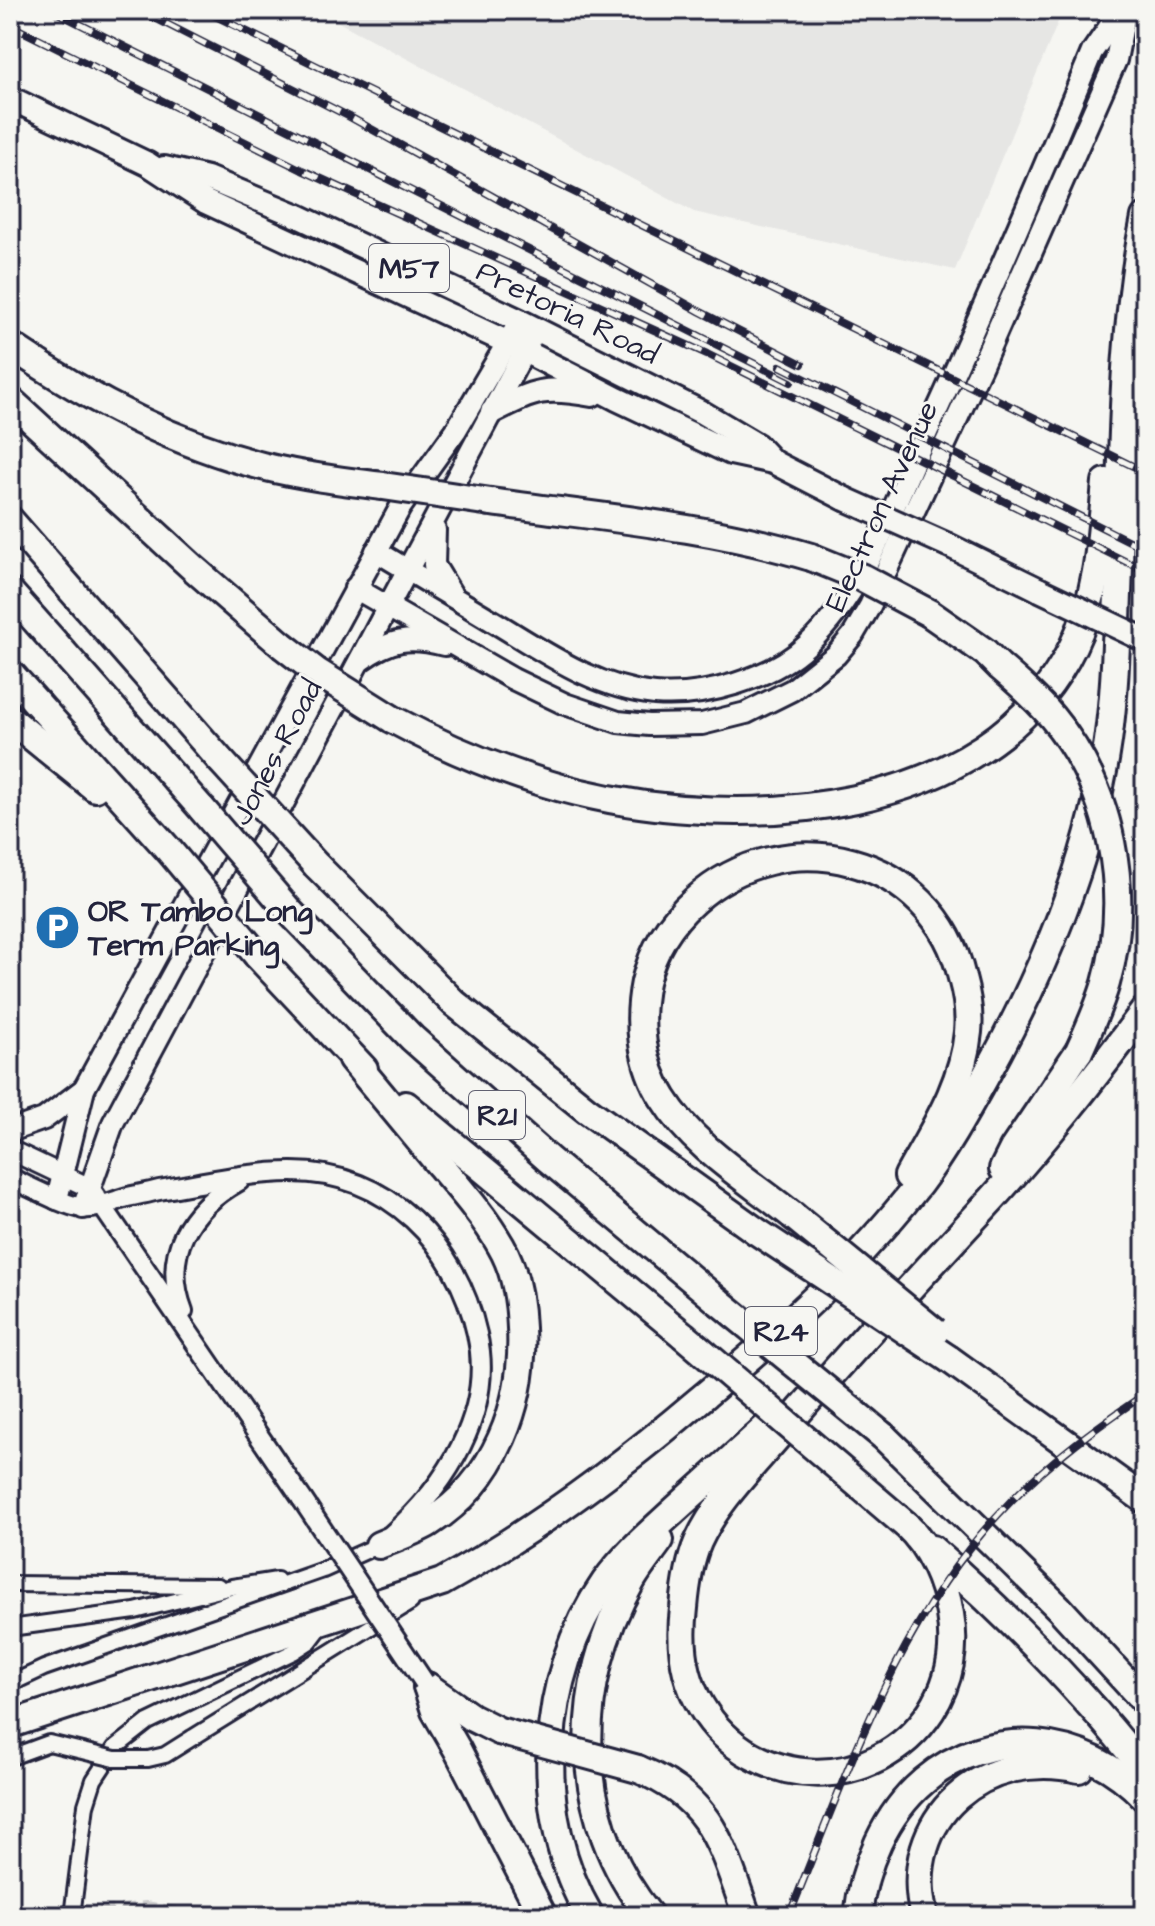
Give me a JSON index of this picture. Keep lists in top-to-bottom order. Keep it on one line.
{"streets":{"highway":["R21","R24"],"main road":["M57","Pretoria Road","Electron Avenue","Jones Road"]},"crossings":[["Pretoria Road","Jones Road"],["Electron Avenue","Jones Road"]],"places":{"parking":["OR Tambo Long Term Parking"]}}
